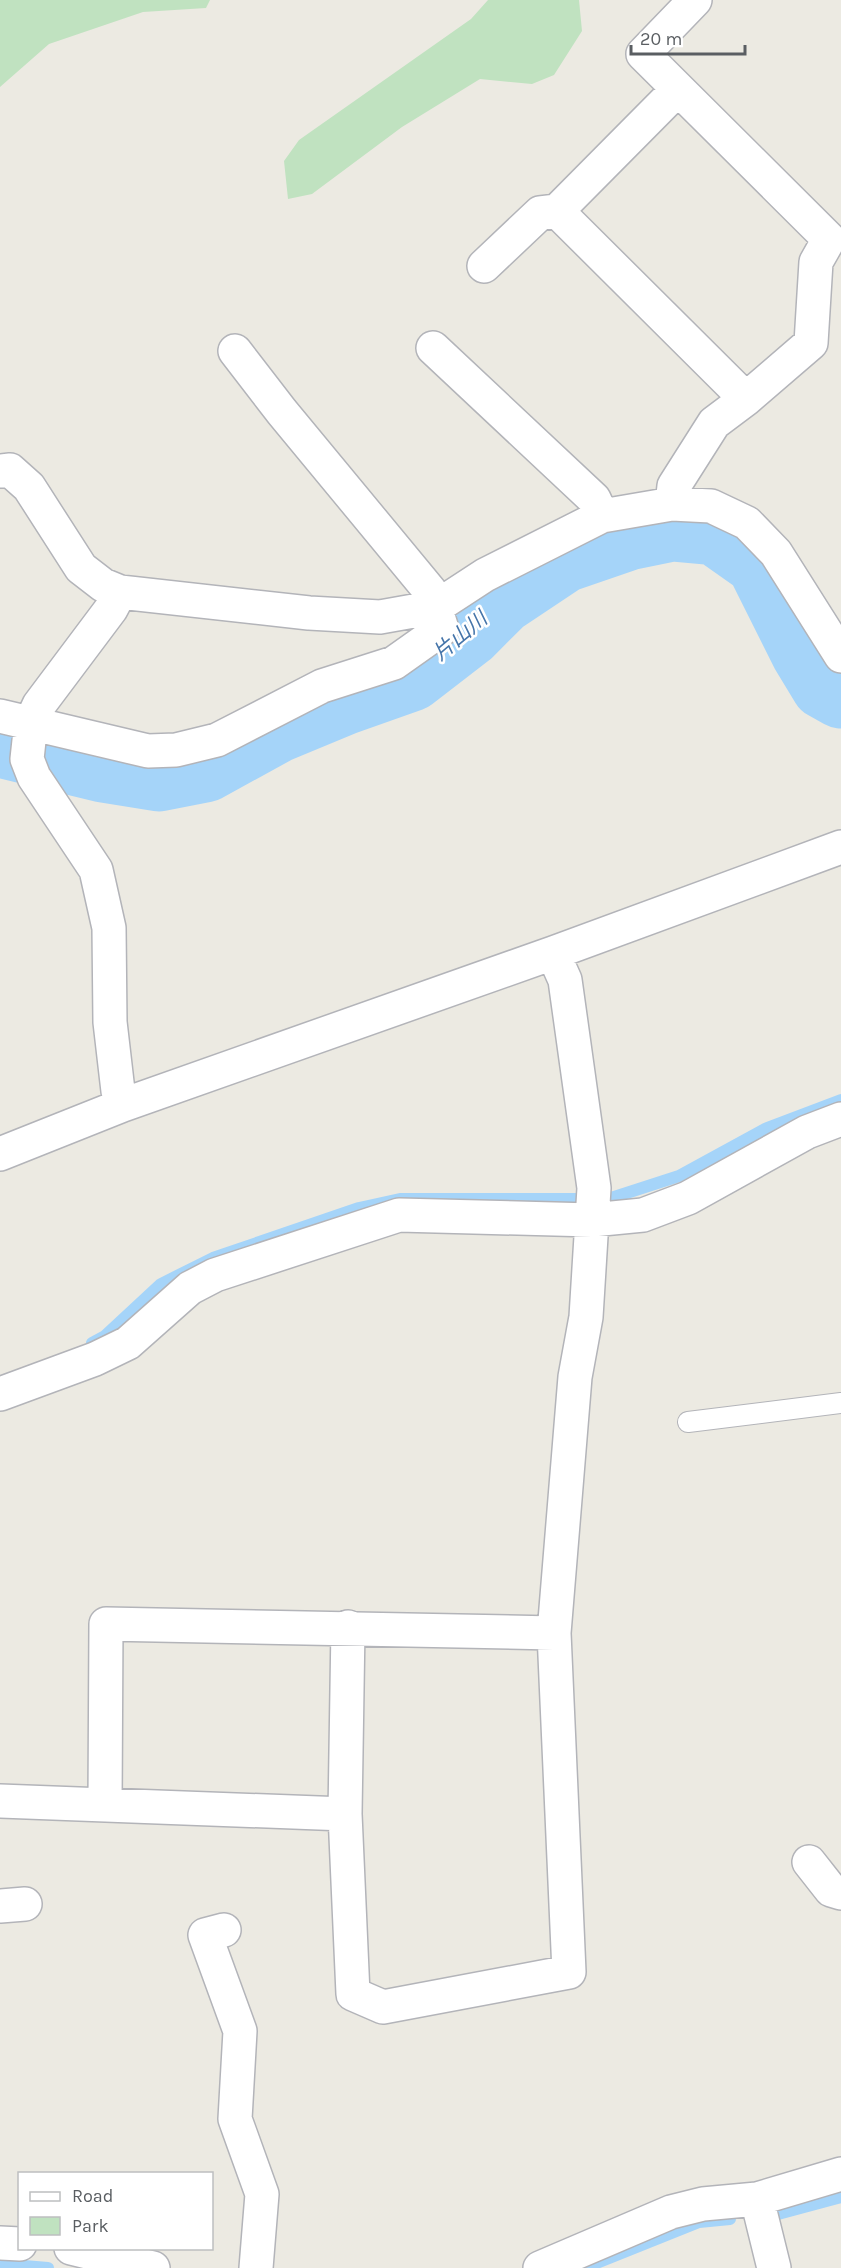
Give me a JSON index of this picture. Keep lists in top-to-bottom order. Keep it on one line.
{"water":["片山川"],"legend":["Road","Park"],"scale_bar":"20 m"}
